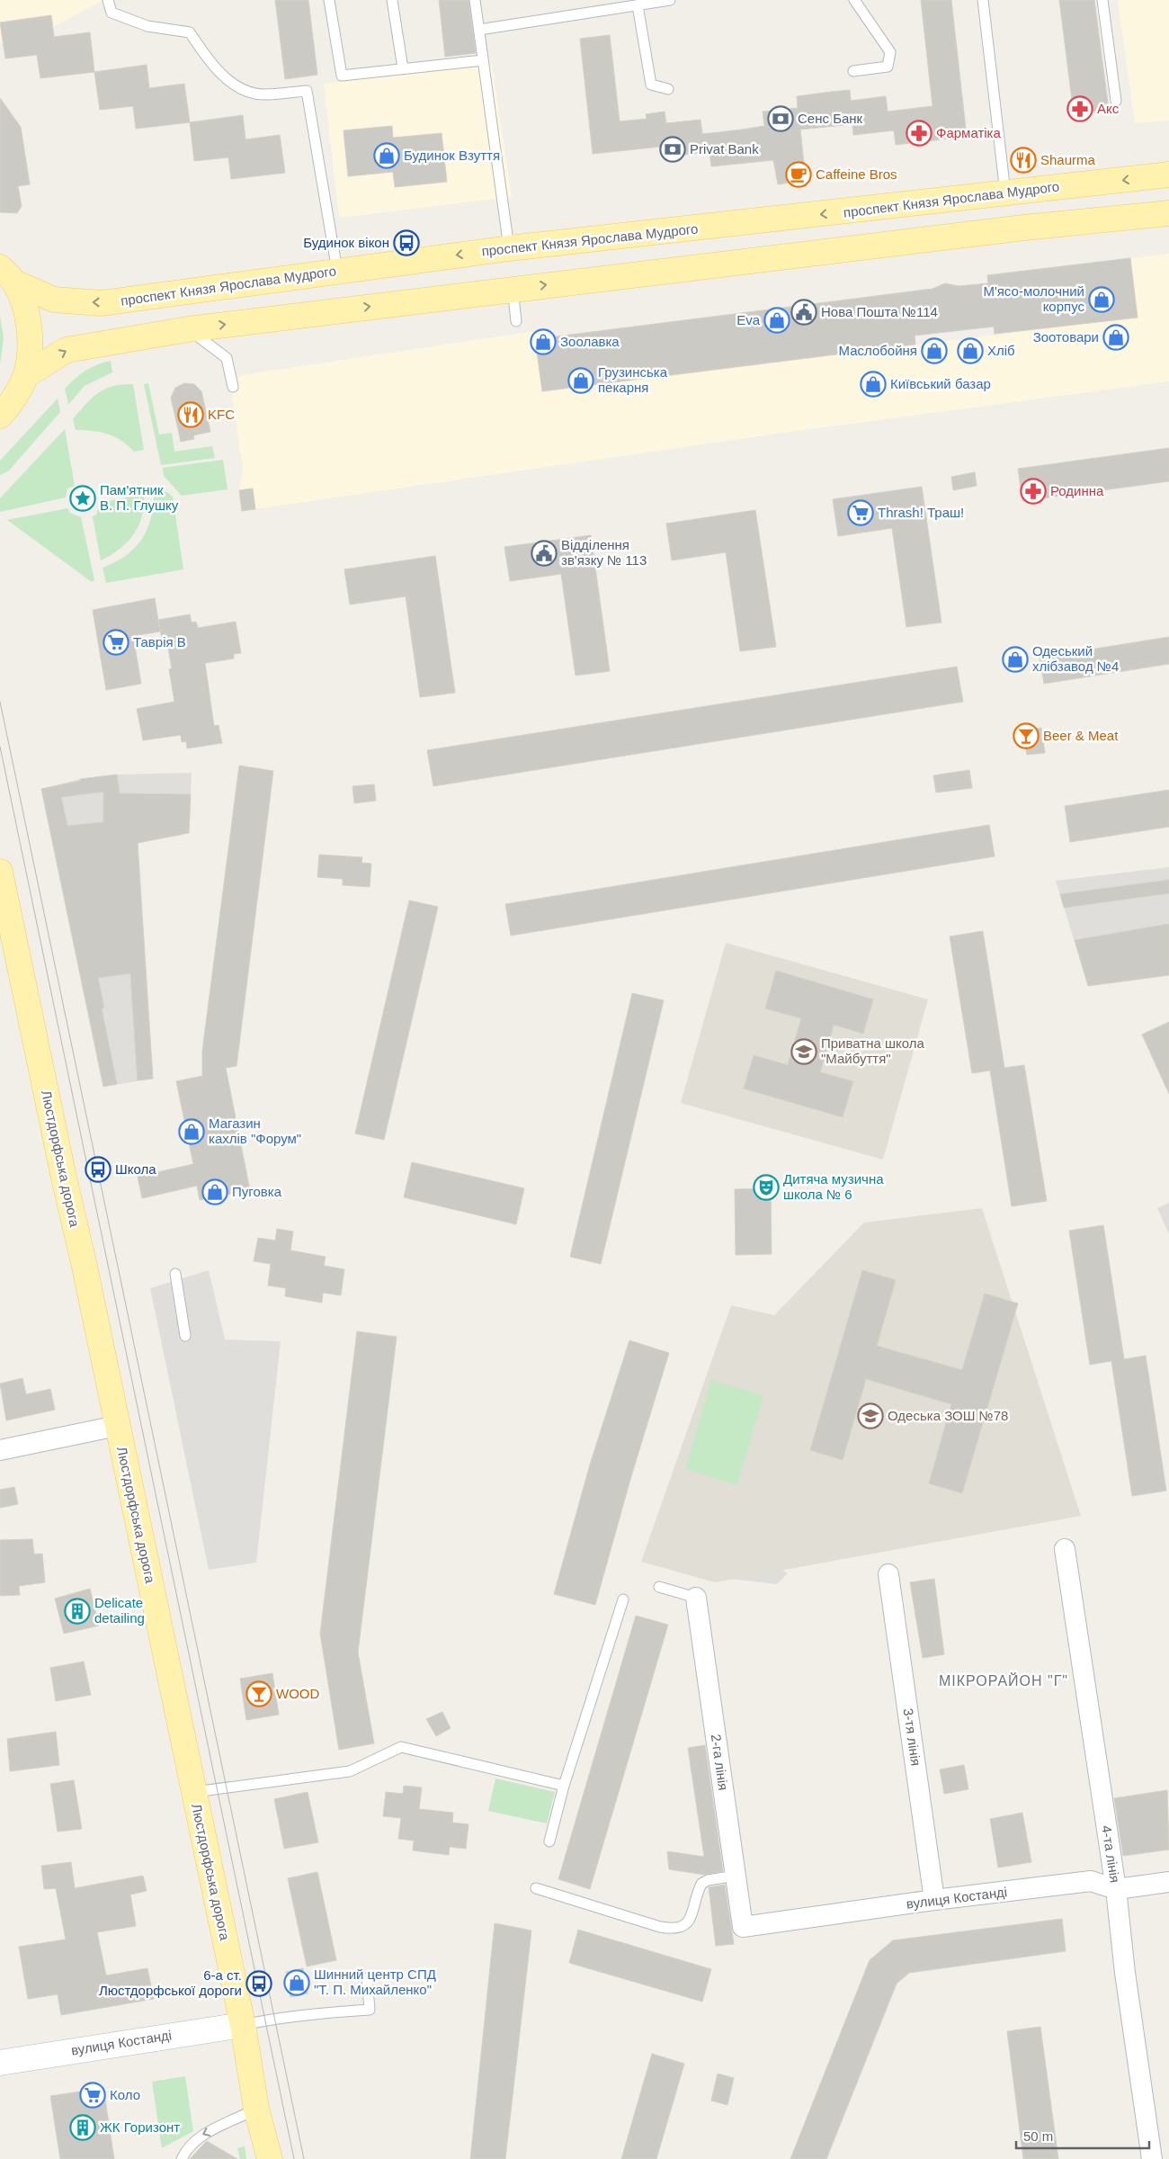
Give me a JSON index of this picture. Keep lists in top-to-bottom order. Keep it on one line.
{"streets":{"main road":["проспект Князя Ярослава Мудрого","Люстдорфська дорога"],"street":["3-тя лінія","2-га лінія","4-та лінія","вулиця Костанді"]},"crossings":[["Люстдорфська дорога","вулиця Костанді"],["3-тя лінія","вулиця Костанді"],["2-га лінія","вулиця Костанді"],["4-та лінія","вулиця Костанді"]],"districts":["МІКРОРАЙОН \"Г\""],"places":{"pharmacy":["Акс","Фарматіка","Родинна"],"bank":["Сенс Банк","Privat Bank"],"shop":["Будинок Взуття","М'ясо-молочний корпус","Eva","Зоотовари","Зоолавка","Маслобойня","Хліб","Грузинська пекарня","Київський базар","Одеський хлібзавод №4","Магазин кахлів \"Форум\"","Пуговка","Шинний центр СПД \"Т. П. Михайленко\""],"restaurant":["Shaurma","KFC"],"cafe":["Caffeine Bros"],"bus stop":["Будинок вікон","Школа","6-а ст. Люстдорфської дороги"],"public building":["Нова Пошта №114","Відділення зв'язку № 113"],"place":["Пам'ятник В. П. Глушку"],"supermarket":["Thrash! Траш!","Таврія В","Коло"],"bar":["Beer & Meat","WOOD"],"school or university":["Приватна школа \"Майбуття\"","Одеська ЗОШ №78"],"theatre":["Дитяча музична школа № 6"],"building":["Delicate detailing","ЖК Горизонт"]},"scale_bar":"50 m"}
